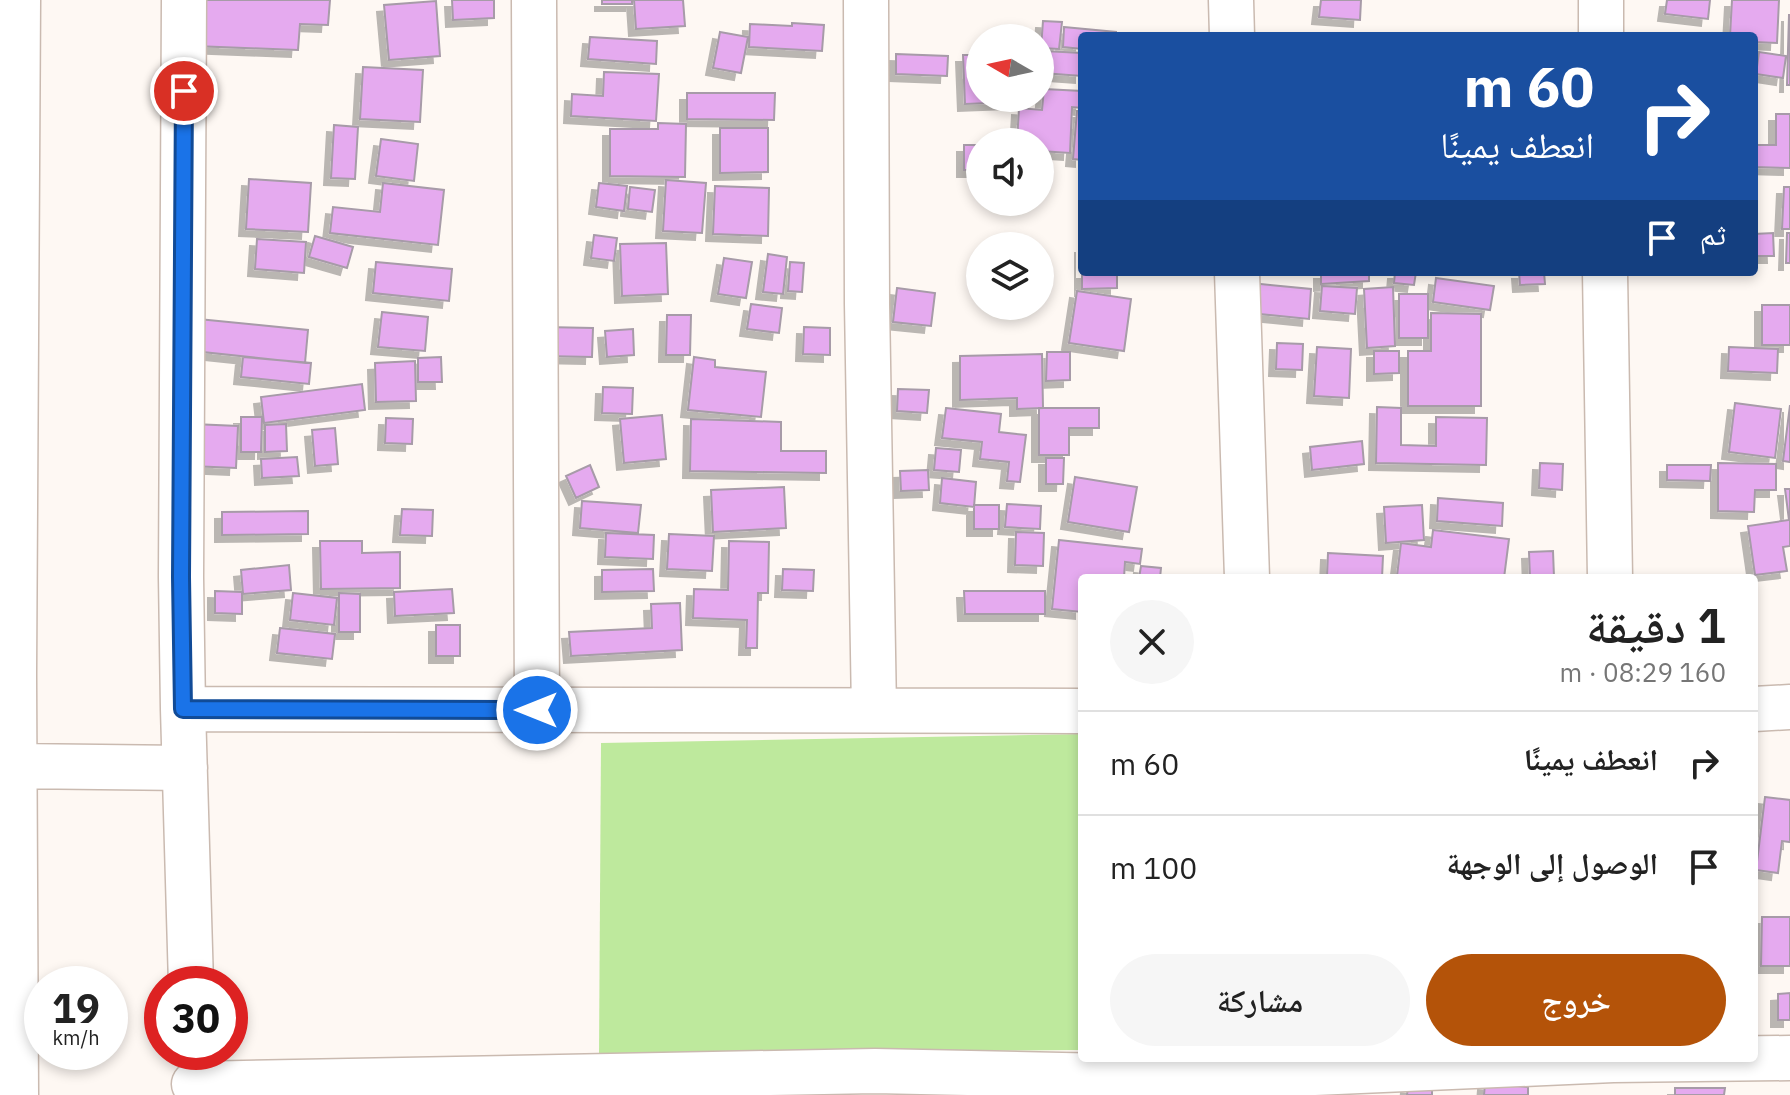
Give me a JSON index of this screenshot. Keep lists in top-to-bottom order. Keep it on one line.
{"north":"left","page":{"turn":["60 m","انعطف يمينًا"],"then":"ثم","heading":["1 دقيقة","160 m · 08:29"],"list":[{"name":"انعطف يمينًا","value":"60 m"},{"name":"الوصول إلى الوجهة","value":"100 m"}],"buttons":["خروج","مشاركة"],"speed":"19 km/h","limit":"30"}}
